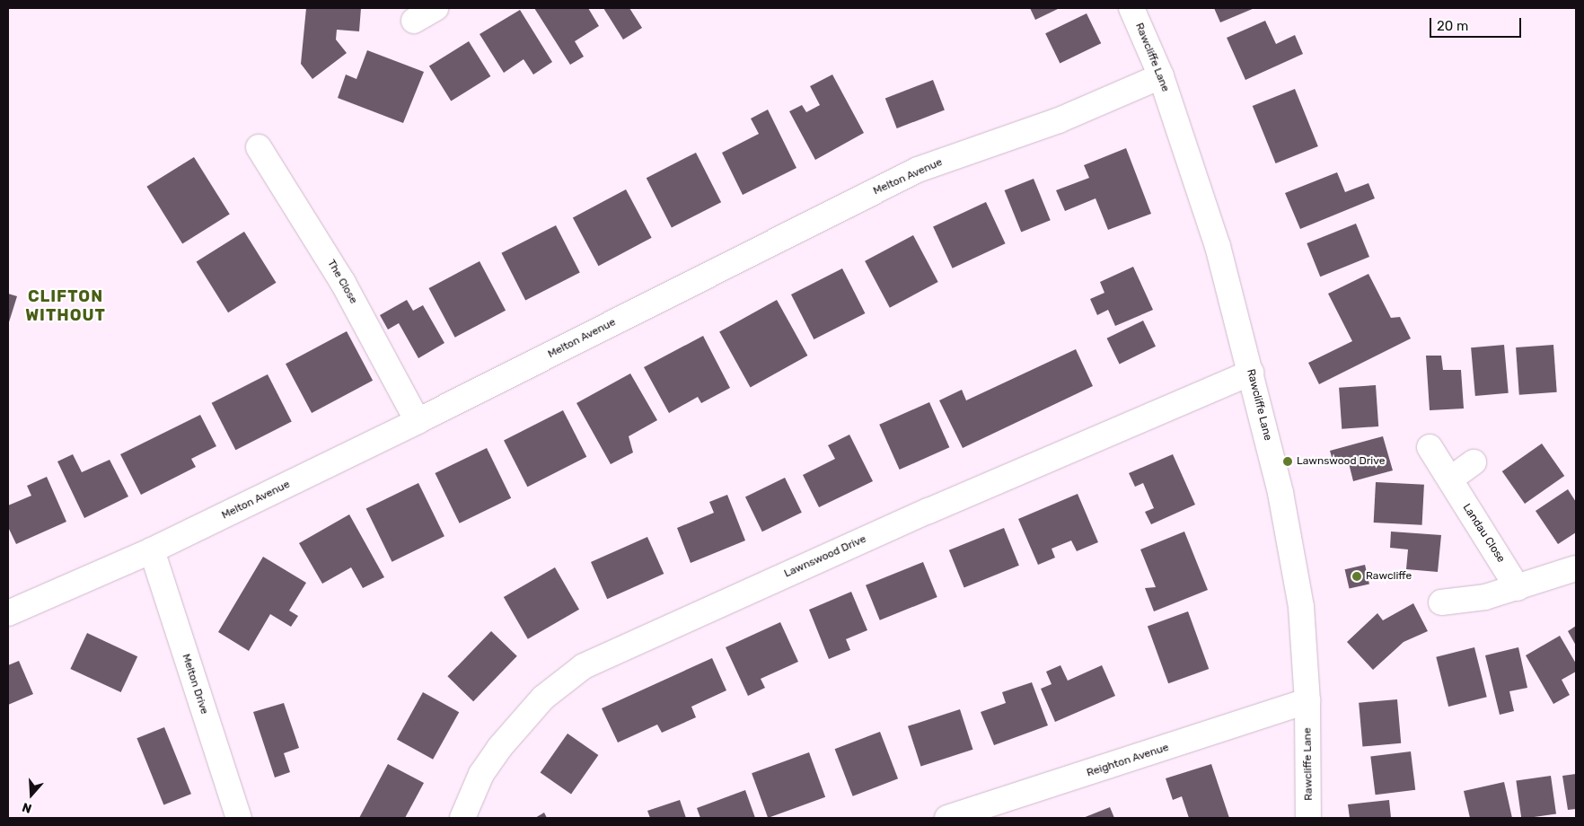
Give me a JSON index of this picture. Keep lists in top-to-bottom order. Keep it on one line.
{"streets":{"street":["Rawcliffe Lane","Melton Avenue","The Close","Landau Close","Lawnswood Drive","Melton Drive","Reighton Avenue"]},"crossings":[["Rawcliffe Lane","Melton Avenue"],["Rawcliffe Lane","Lawnswood Drive"],["Rawcliffe Lane","Reighton Avenue"],["Melton Avenue","The Close"],["Melton Avenue","Melton Drive"]],"districts":["CLIFTON WITHOUT"],"places":["Lawnswood Drive","Rawcliffe"],"scale_bar":"20 m","north":"bottom"}
